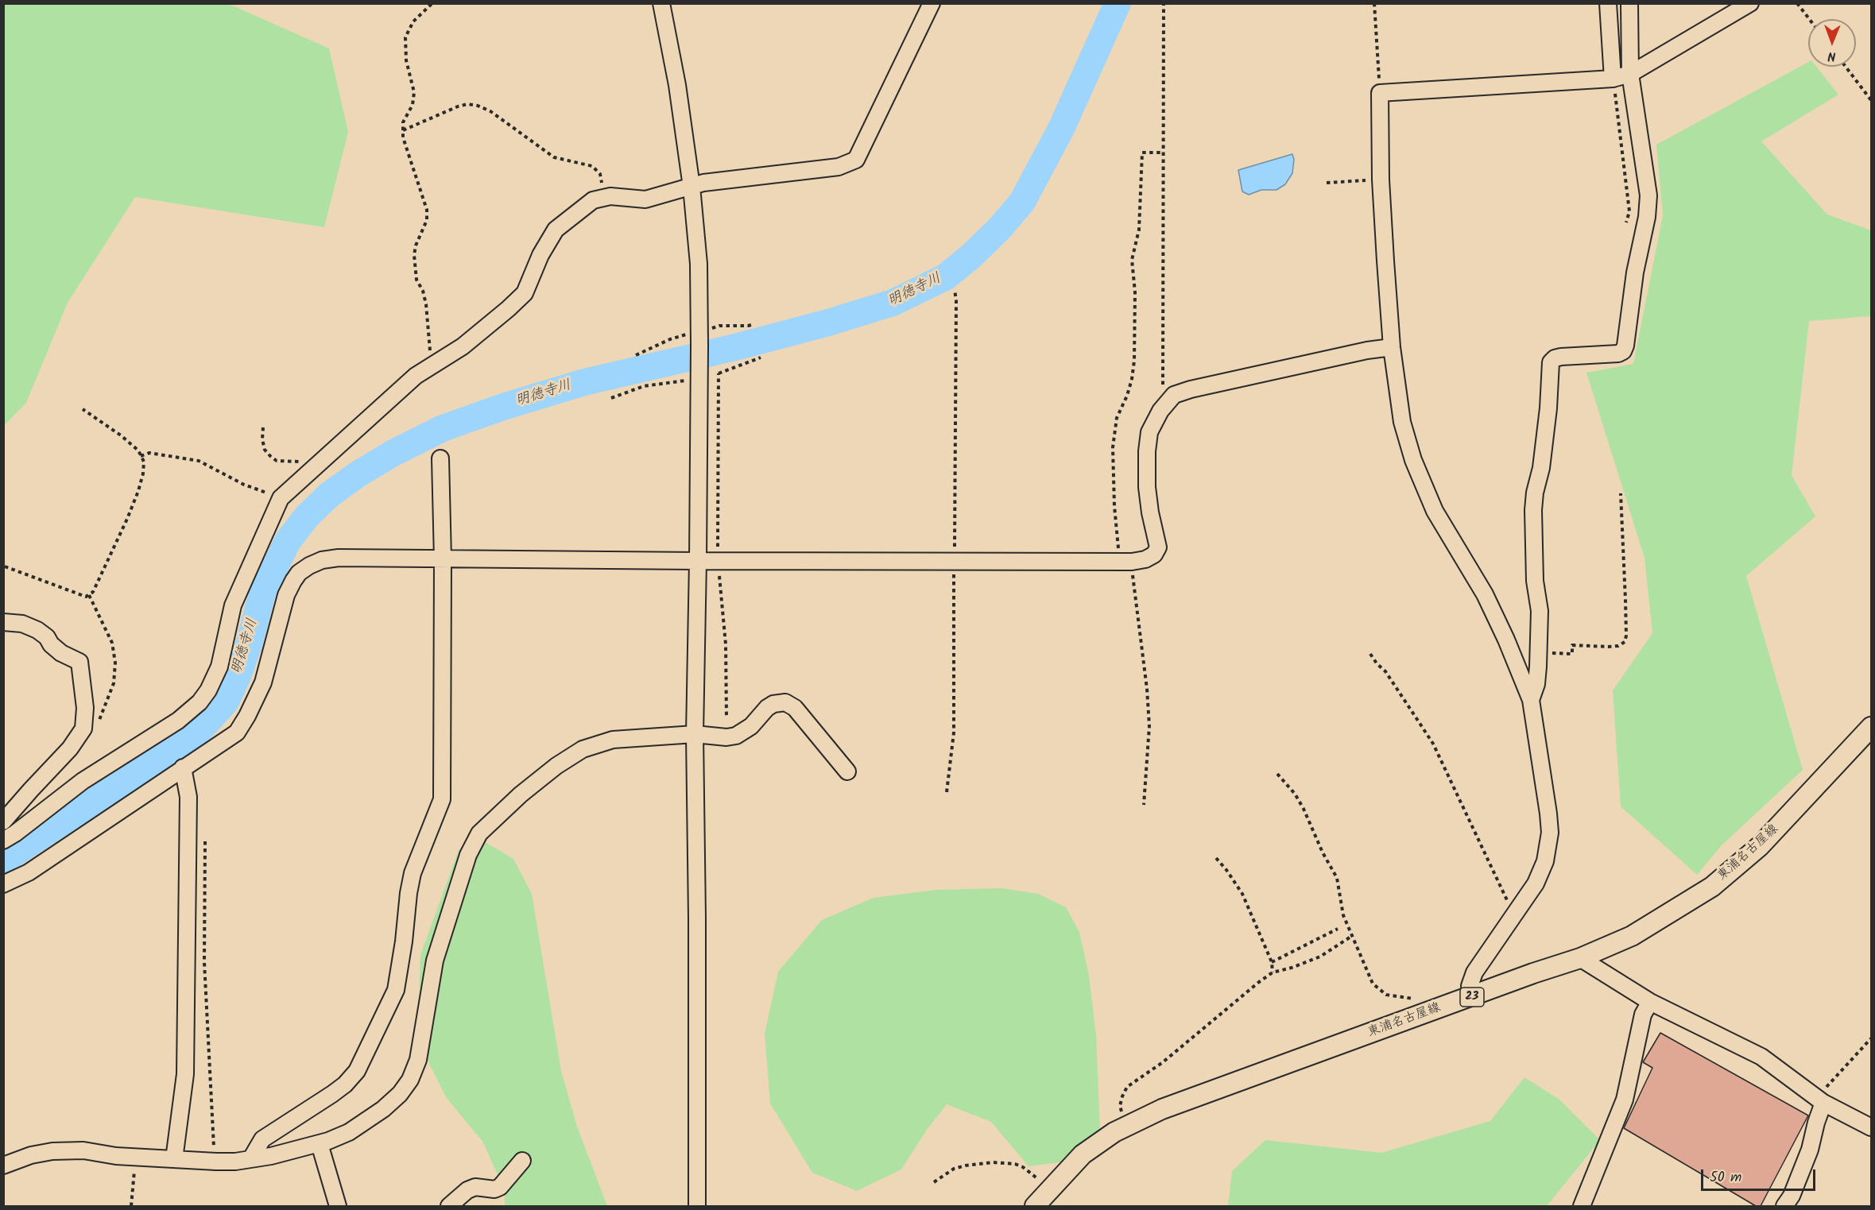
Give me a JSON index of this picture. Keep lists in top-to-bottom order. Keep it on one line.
{"streets":{"main road":["東浦名古屋線","23"]},"water":["明徳寺川"],"scale_bar":"50 m","north":"bottom"}
